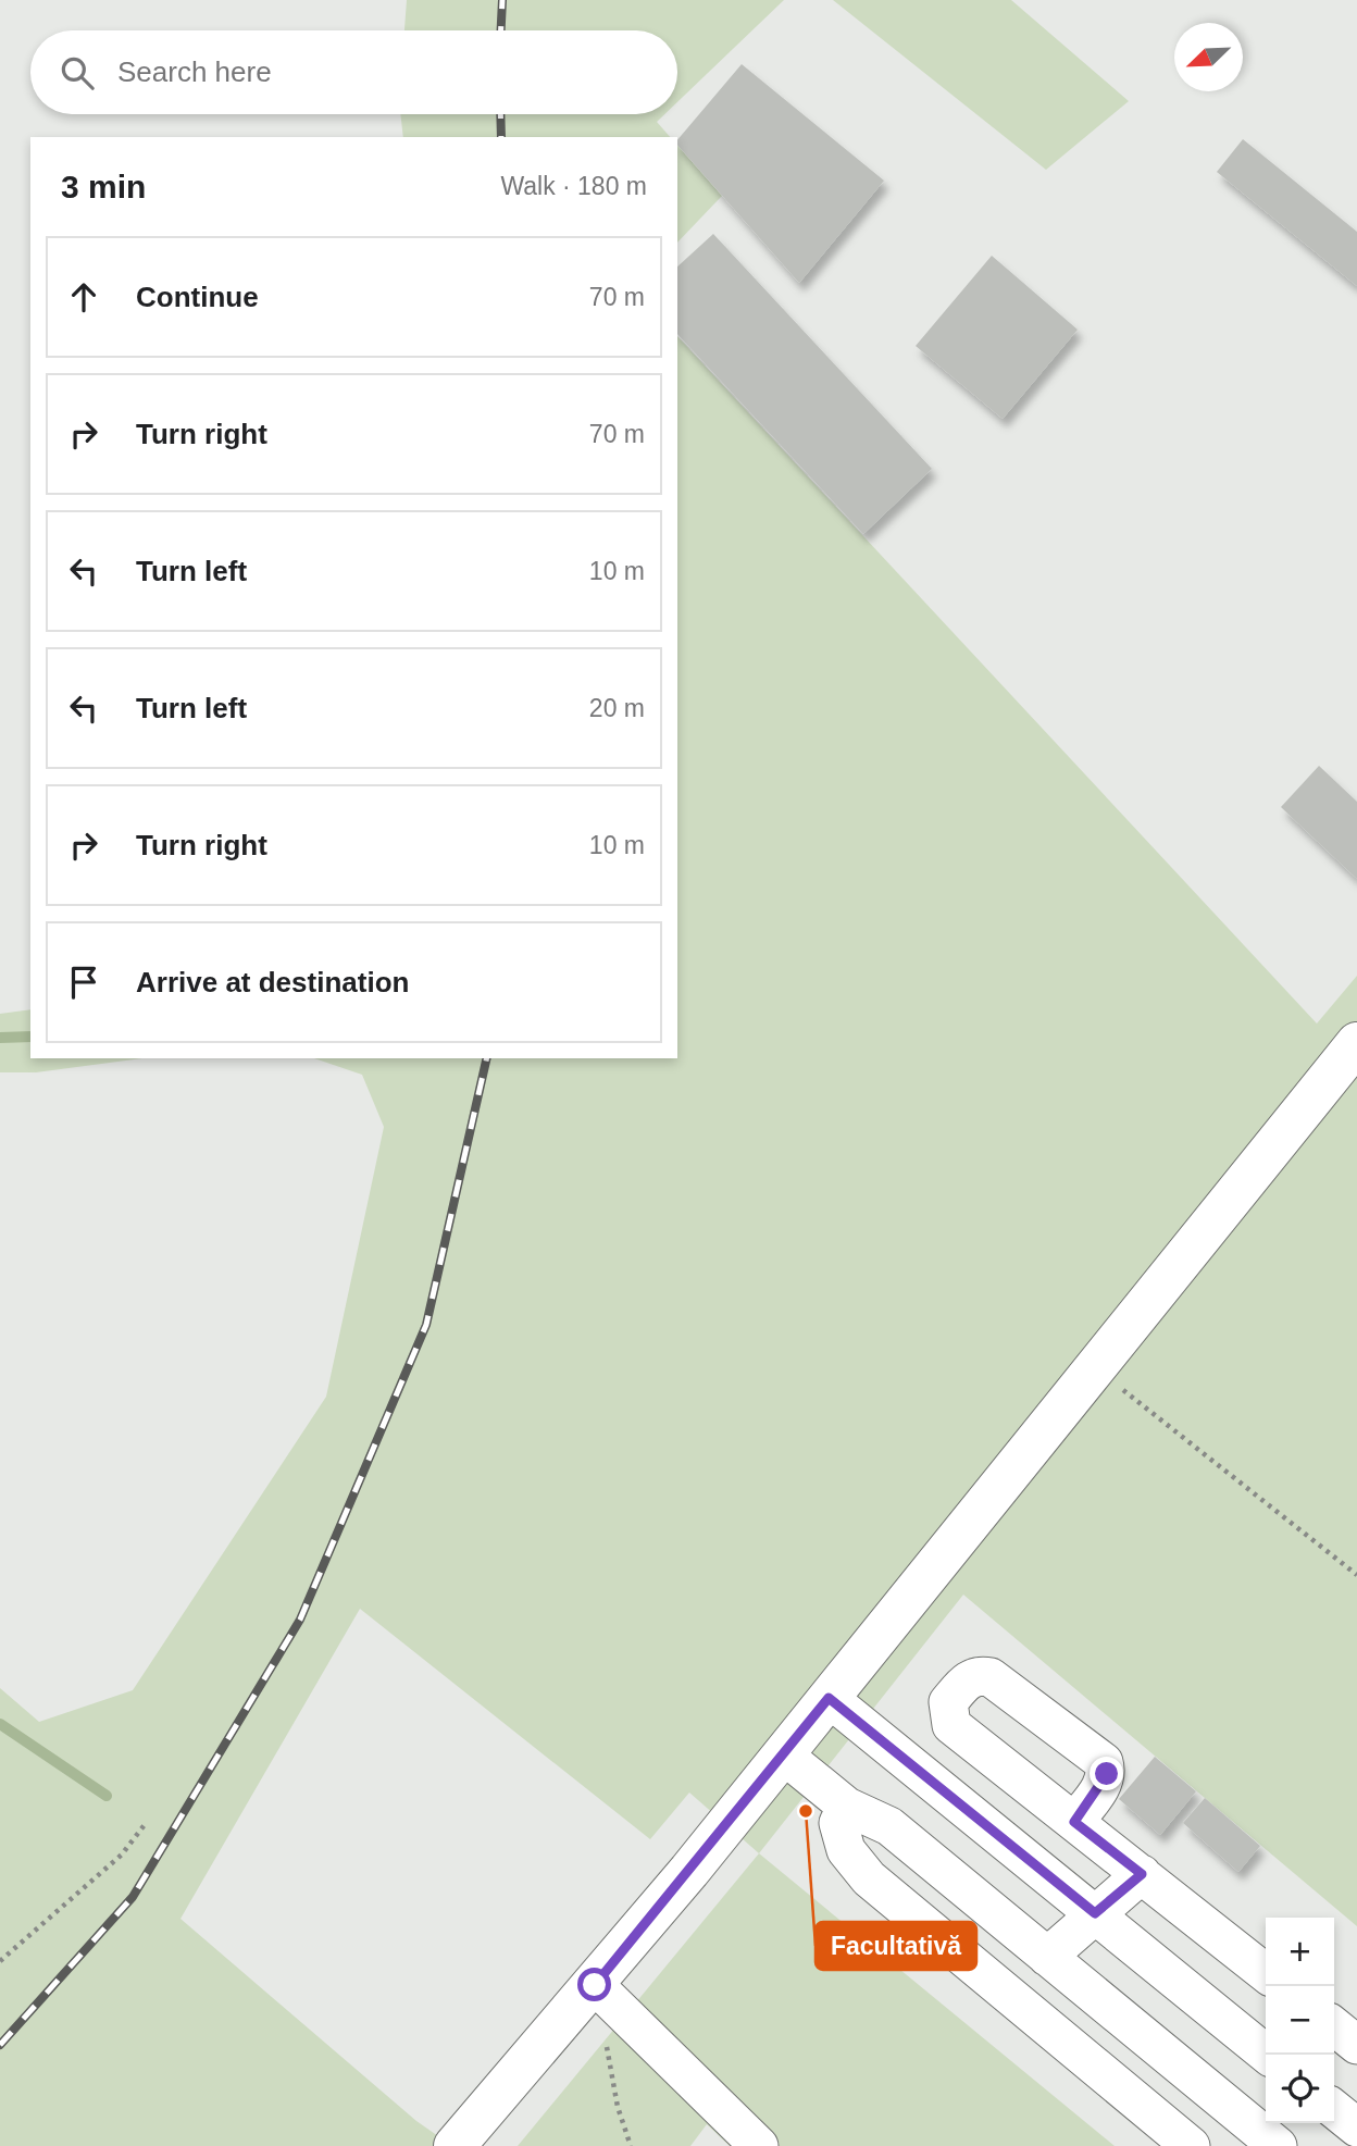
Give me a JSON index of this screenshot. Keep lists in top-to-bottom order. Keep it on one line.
{"places":["Facultativă"],"north":"bottom left","page":{"search":"Search here","heading":["3 min","Walk · 180 m"],"list":[["Continue","70 m"],["Turn right","70 m"],["Turn left","10 m"],["Turn left","20 m"],["Turn right","10 m"],"Arrive at destination"],"map_buttons":["+","−"]}}
